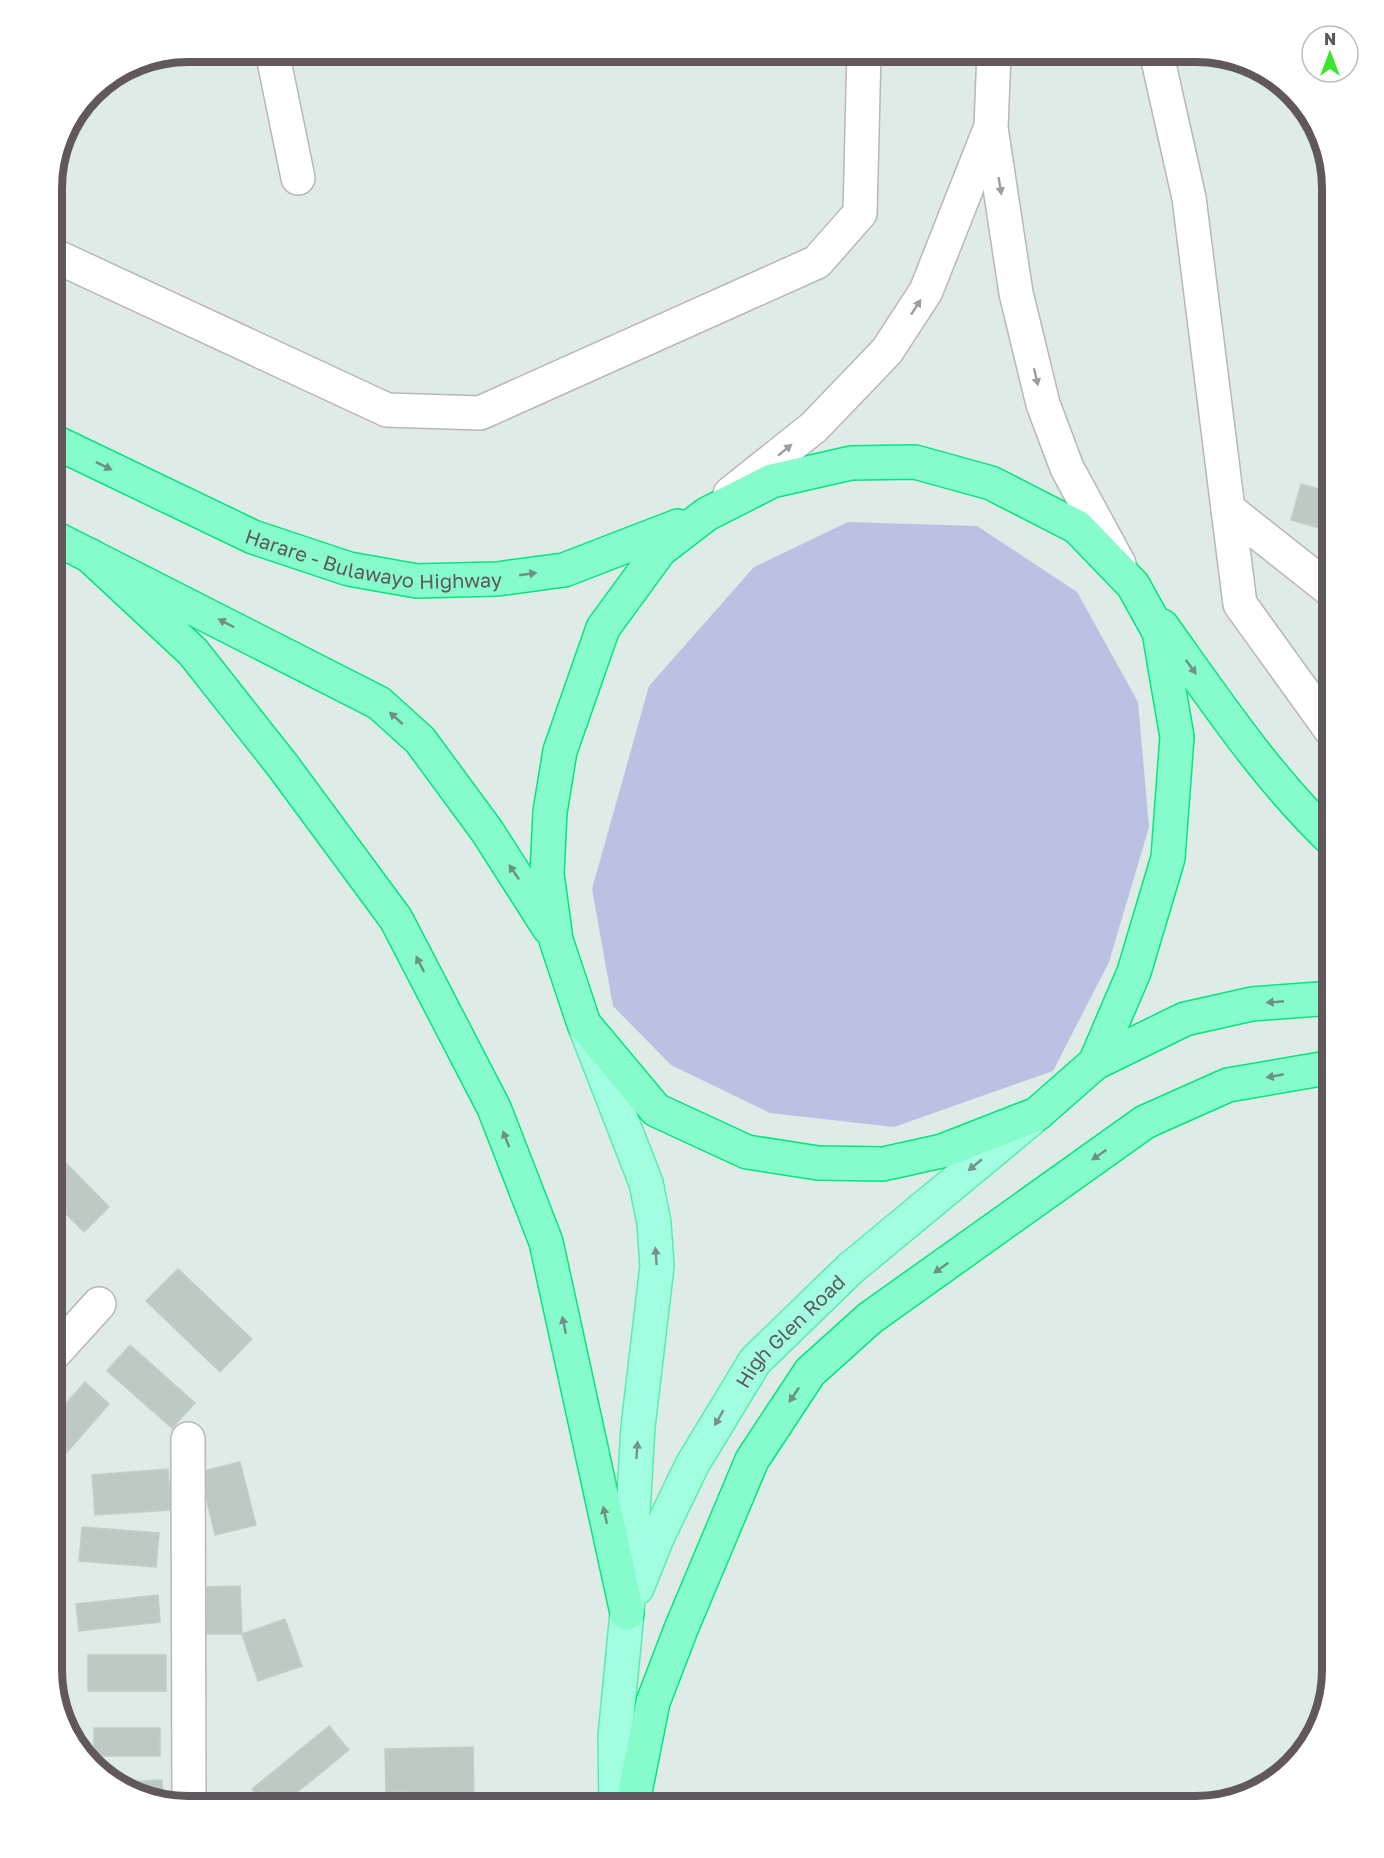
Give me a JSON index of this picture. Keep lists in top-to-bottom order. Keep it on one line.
{"streets":{"highway":["Harare - Bulawayo Highway"],"main road":["High Glen Road"]},"crossings":[["Harare - Bulawayo Highway","High Glen Road"]],"north":"top"}
